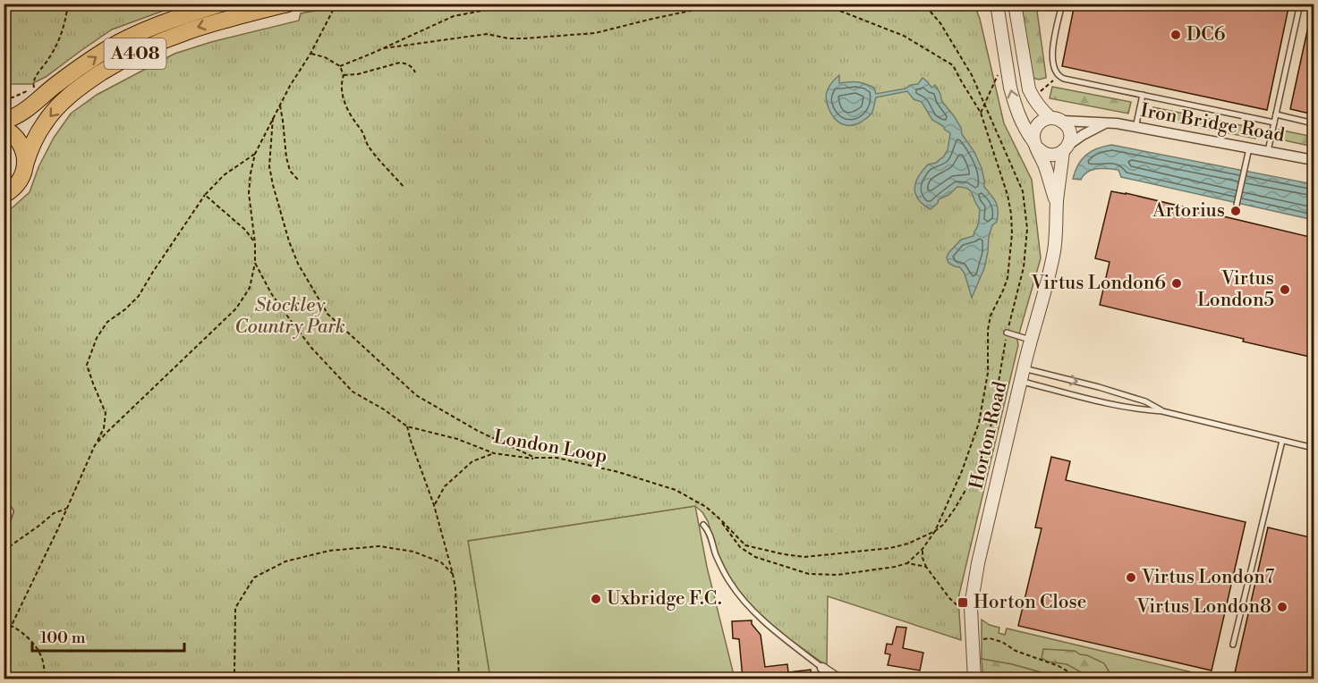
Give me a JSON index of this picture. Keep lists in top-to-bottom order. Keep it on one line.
{"streets":{"main road":["A408"],"street":["Iron Bridge Road","Horton Road"],"path":["London Loop"]},"crossings":[["Iron Bridge Road","Horton Road"]],"parks":["Stockley Country Park"],"places":{"other":["DC6","Artorius","Virtus London6","Virtus London5","Virtus London7","Uxbridge F.C.","Virtus London8"],"transit":["Horton Close"]},"scale_bar":"100 m"}
